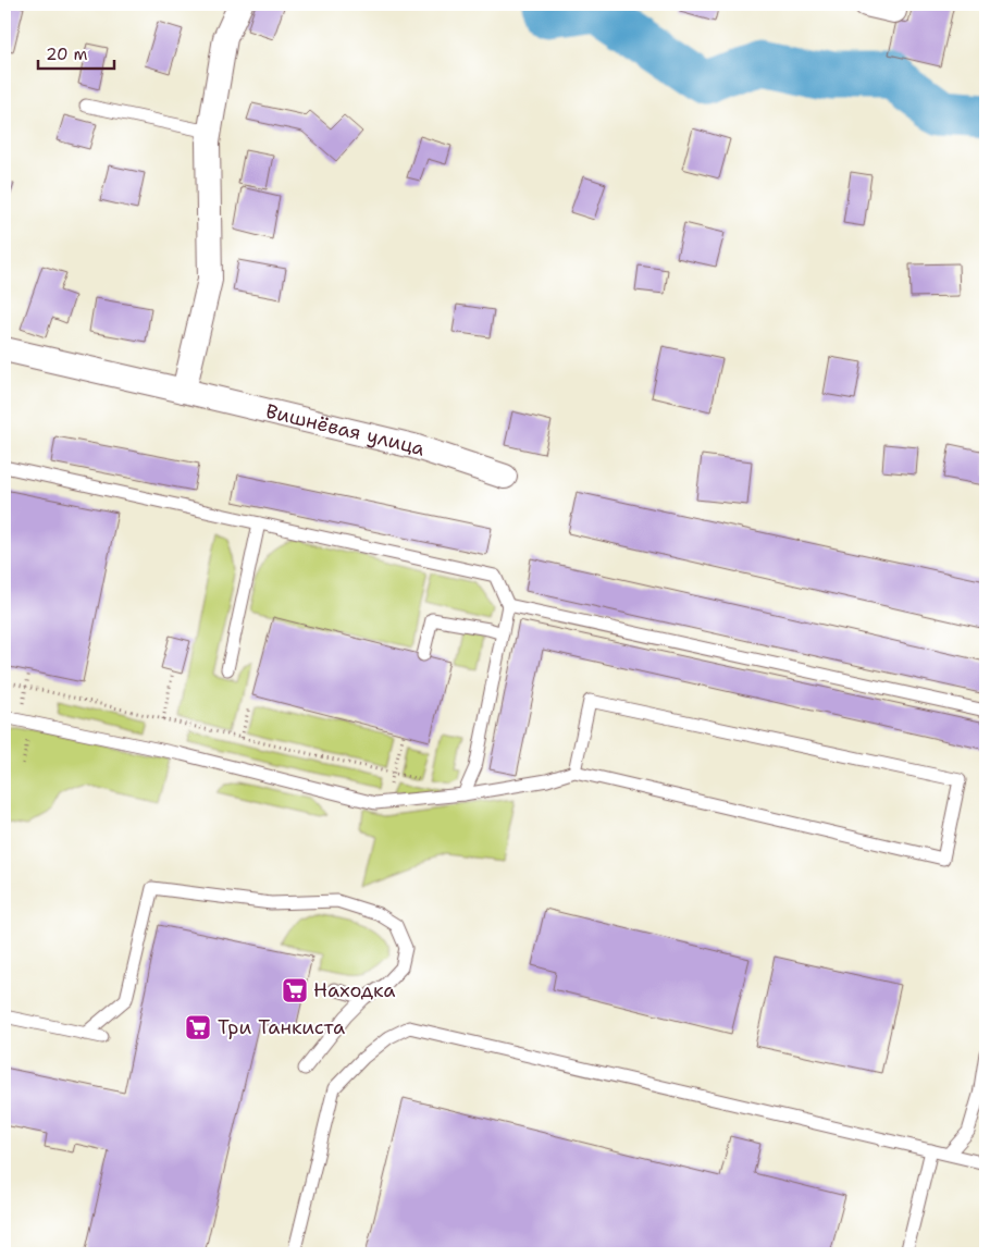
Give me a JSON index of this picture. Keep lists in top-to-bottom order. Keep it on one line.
{"streets":{"street":["Вишнёвая улица"]},"places":{"supermarket":["Находка","Три Танкиста"]},"scale_bar":"20 m"}
